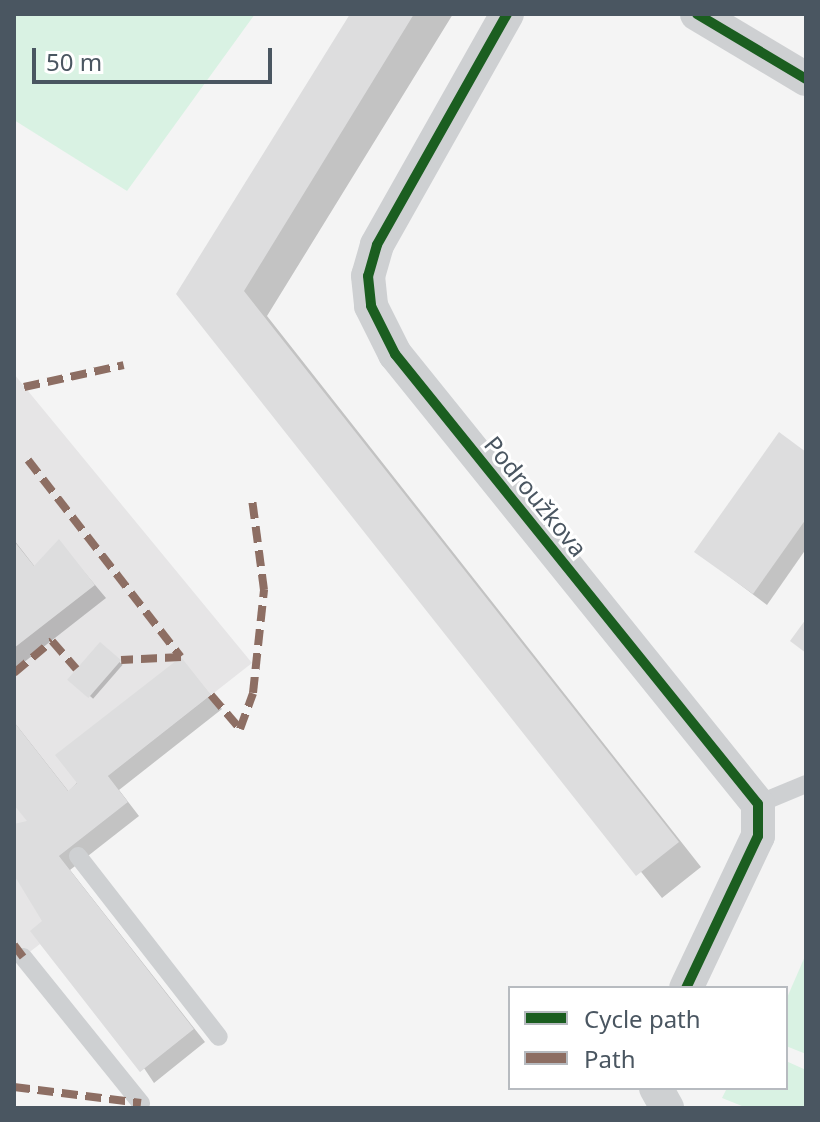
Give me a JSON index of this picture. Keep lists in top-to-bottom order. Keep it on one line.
{"streets":{"street":["Podroužkova"]},"legend":["Cycle path","Path"],"scale_bar":"50 m"}
